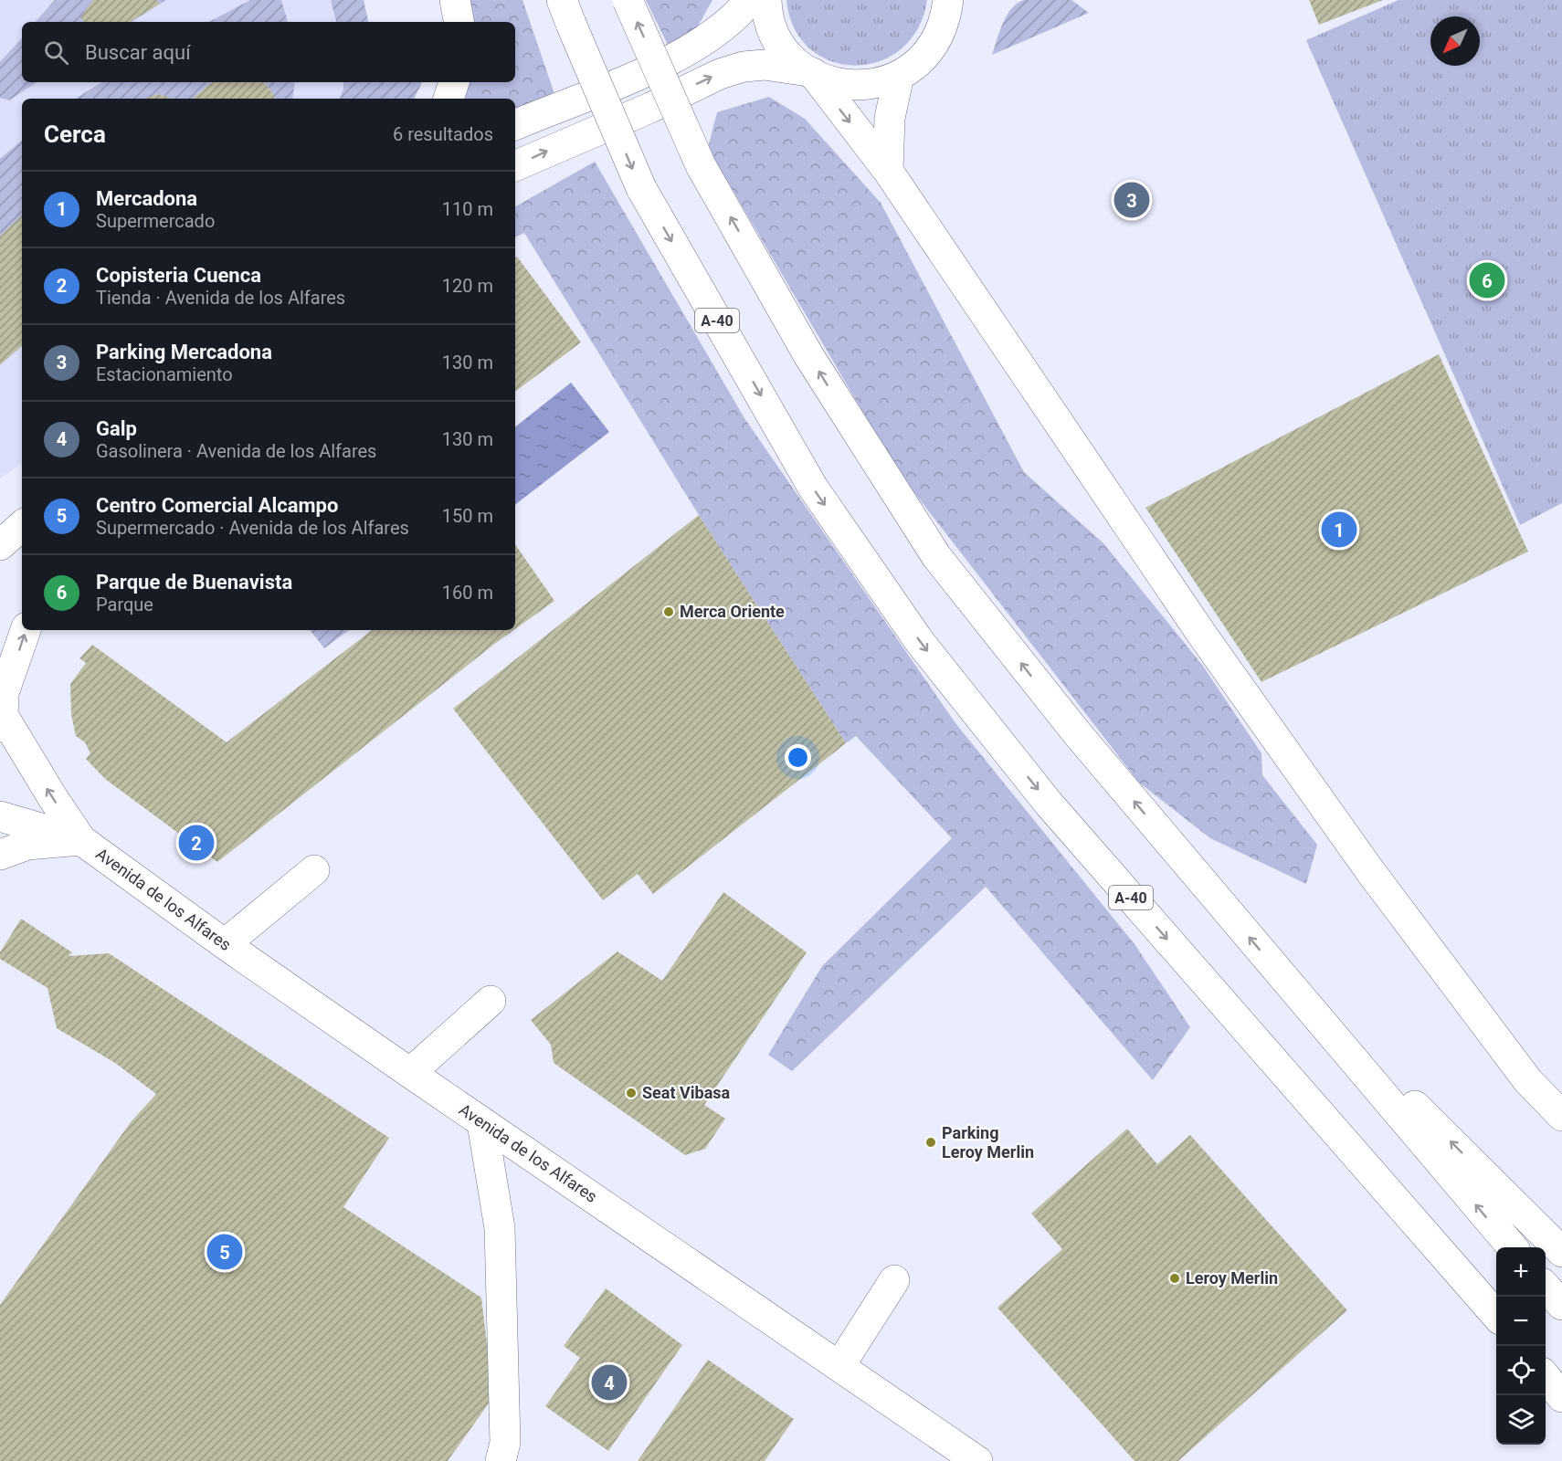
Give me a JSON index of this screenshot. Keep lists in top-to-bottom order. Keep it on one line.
{"streets":{"main road":["A-40","Avenida de los Alfares"]},"places":["Merca Oriente","Seat Vibasa","Parking Leroy Merlin","Leroy Merlin"],"north":"bottom left","page":{"search":"Buscar aquí","heading":["Cerca","6 resultados"],"list":[{"mark":"1","name":"Mercadona","note":"Supermercado","value":"110 m"},{"mark":"2","name":"Copisteria Cuenca","note":"Tienda · Avenida de los Alfares","value":"120 m"},{"mark":"3","name":"Parking Mercadona","note":"Estacionamiento","value":"130 m"},{"mark":"4","name":"Galp","note":"Gasolinera · Avenida de los Alfares","value":"130 m"},{"mark":"5","name":"Centro Comercial Alcampo","note":"Supermercado · Avenida de los Alfares","value":"150 m"},{"mark":"6","name":"Parque de Buenavista","note":"Parque","value":"160 m"}],"pins":["3","6","1","2","5","4"],"map_buttons":["+","−"]}}
